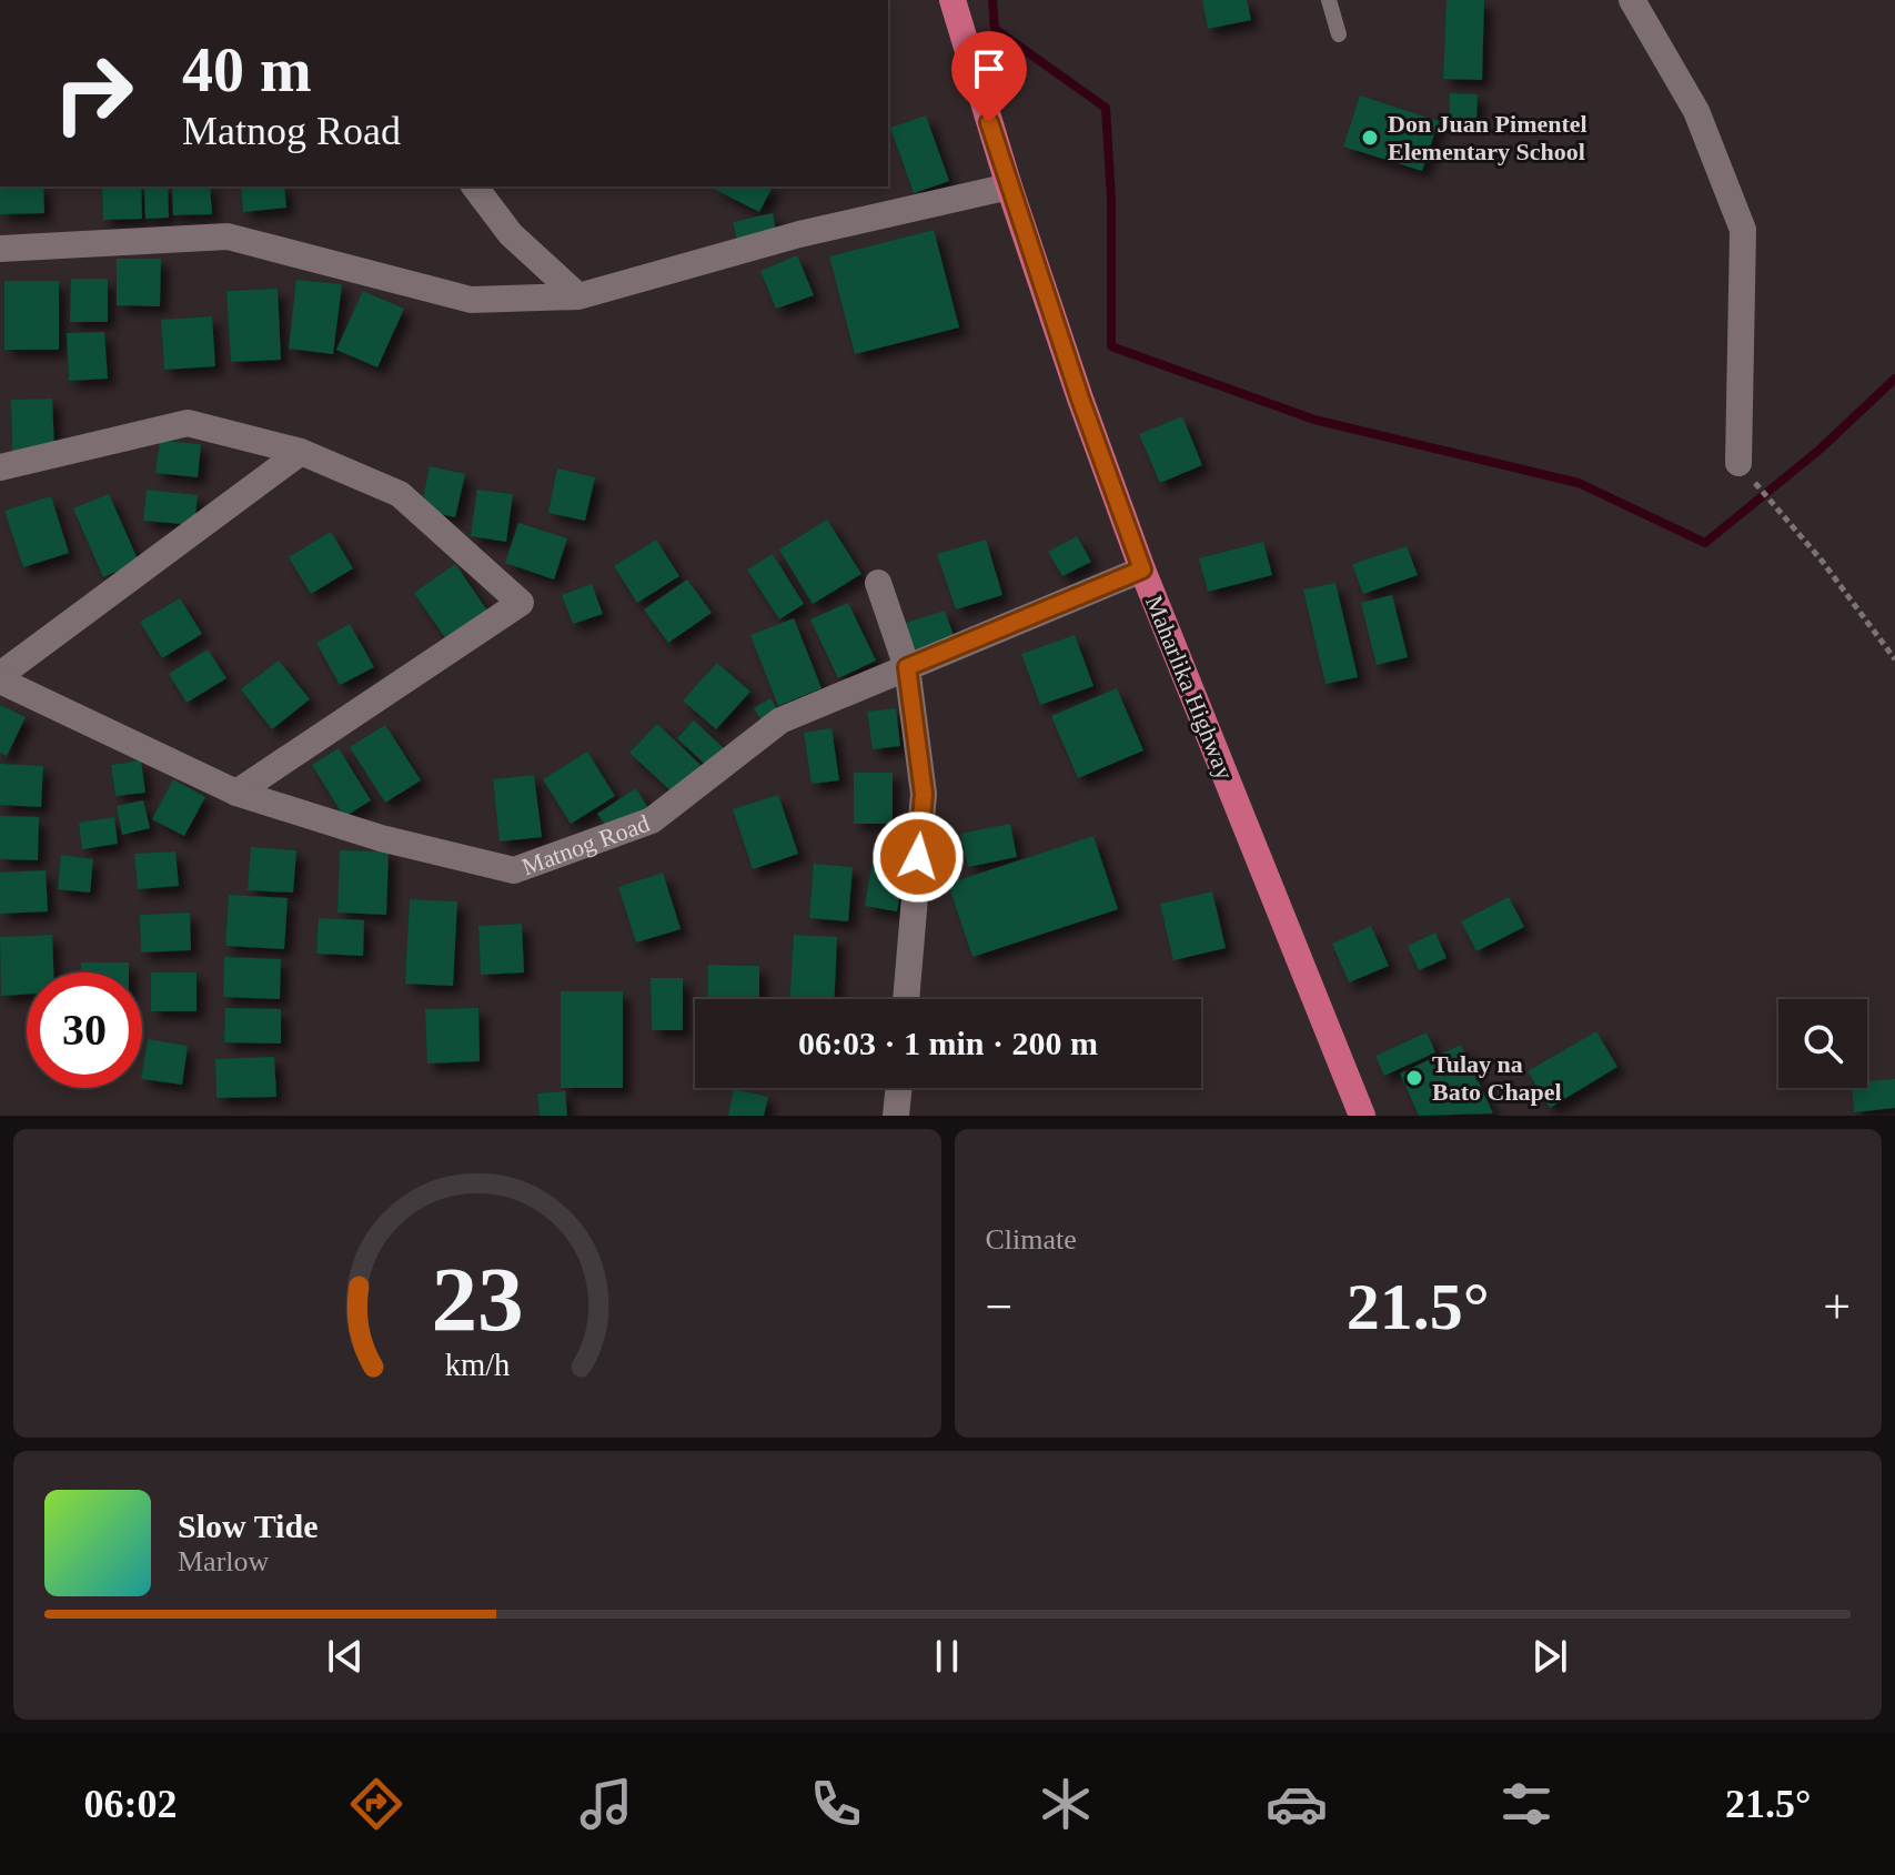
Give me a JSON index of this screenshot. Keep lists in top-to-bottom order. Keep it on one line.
{"streets":{"highway":["Maharlika Highway"],"street":["Matnog Road"]},"crossings":[["Maharlika Highway","Matnog Road"]],"places":["Don Juan Pimentel Elementary School","Tulay na Bato Chapel"],"page":{"turn":["40 m","Matnog Road"],"limit":"30","trip":"06:03 · 1 min · 200 m","tile":"Climate","heat":["−","21.5°","+"],"song":["Slow Tide","Marlow"],"tabs":["06:02","21.5°"],"gauge":["23","km/h"]}}
